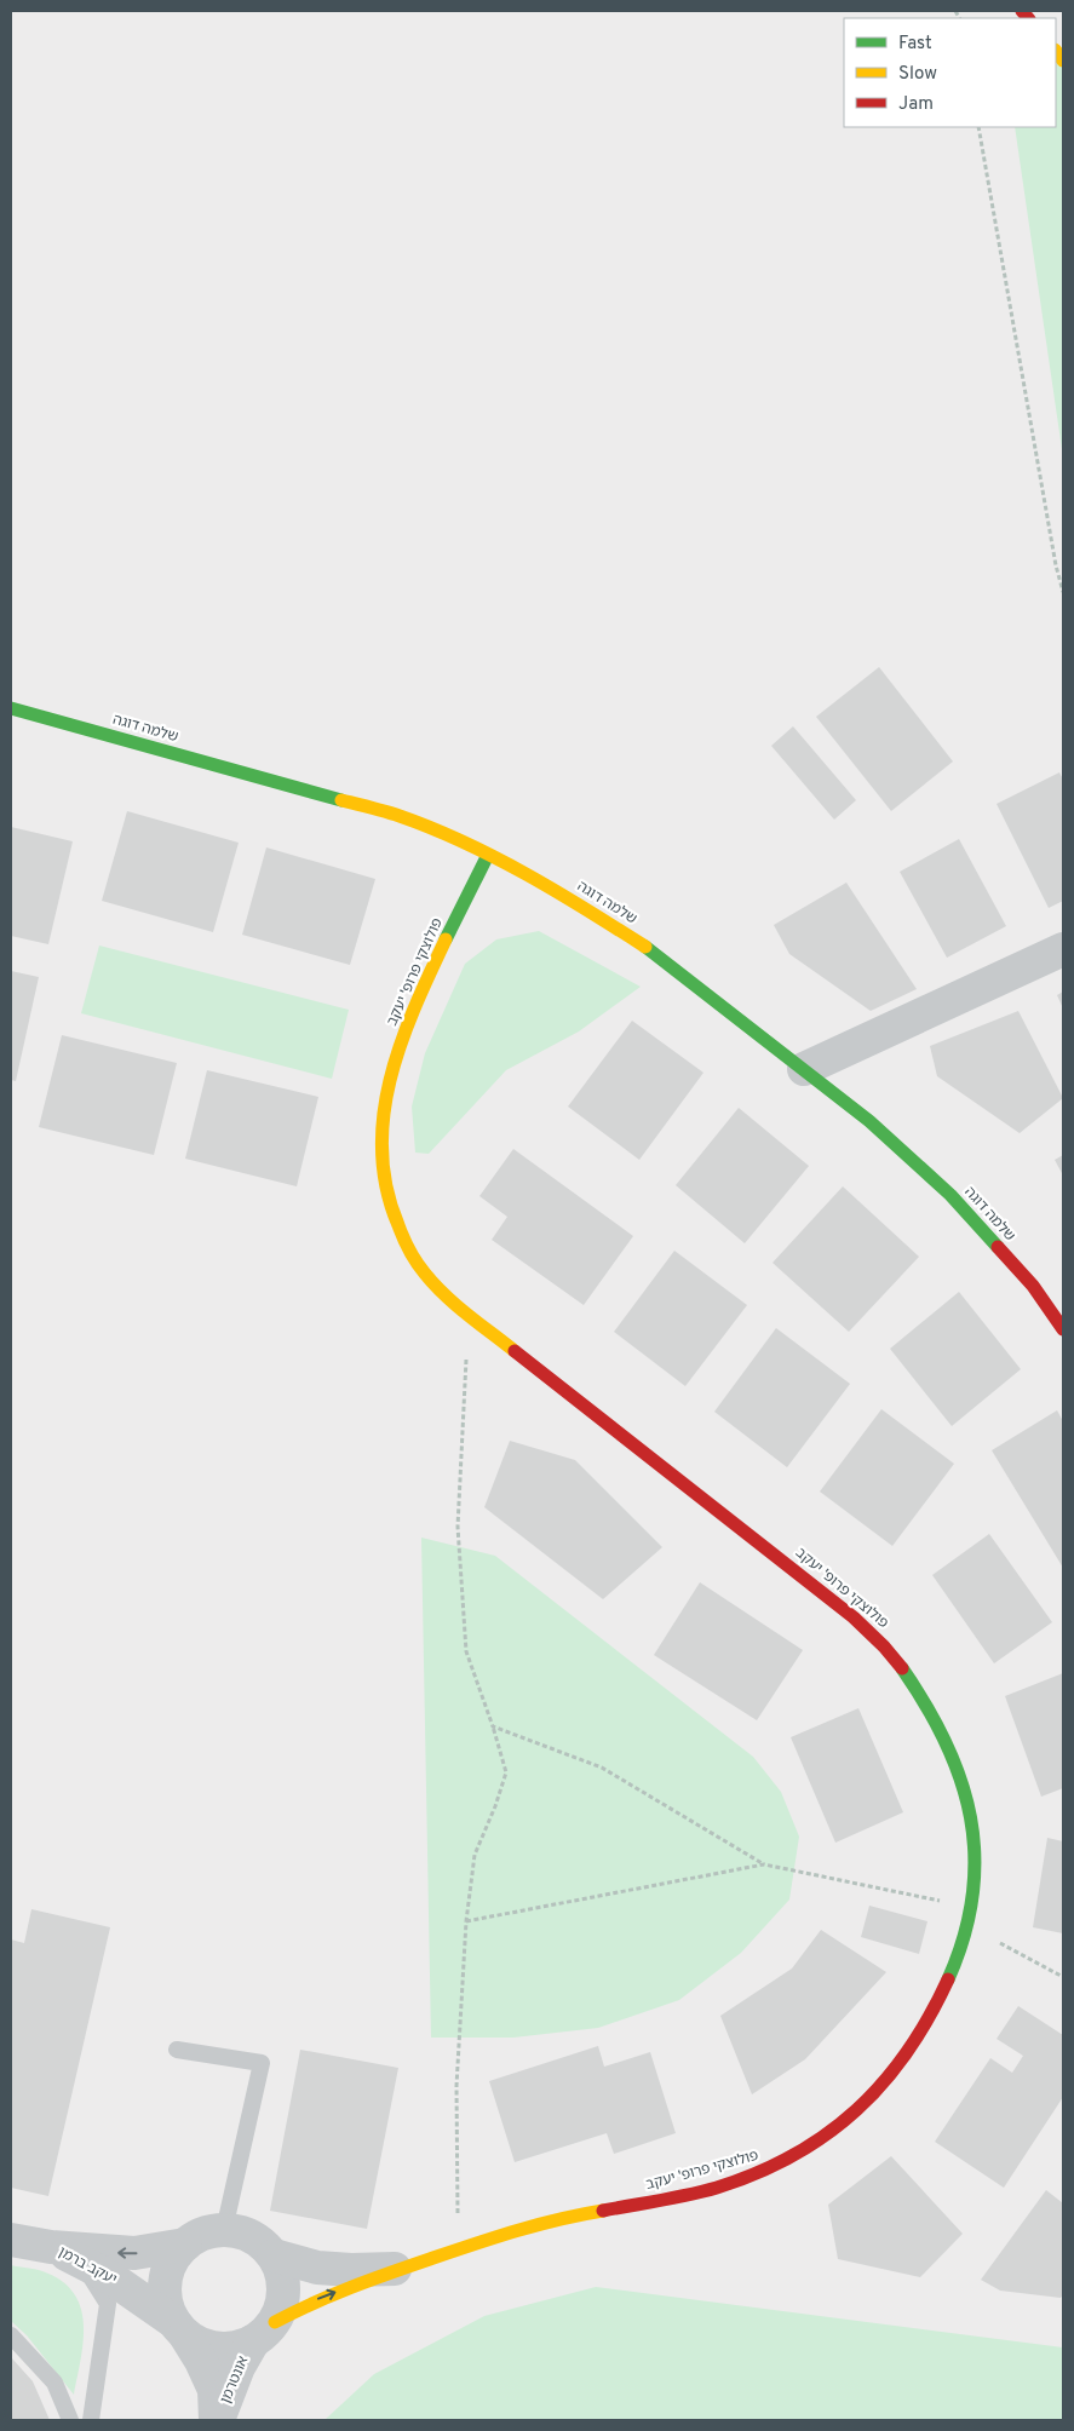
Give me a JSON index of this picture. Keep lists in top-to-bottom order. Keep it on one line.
{"streets":{"main road":["שלמה דוגה","פולוצקי פרופ' יעקב"],"street":["יעקב ברמן","אונטרמן"]},"crossings":[["שלמה דוגה","פולוצקי פרופ' יעקב"],["פולוצקי פרופ' יעקב","יעקב ברמן"],["פולוצקי פרופ' יעקב","אונטרמן"],["יעקב ברמן","אונטרמן"]],"one_way":["יעקב ברמן"],"legend":["Fast","Slow","Jam"]}
